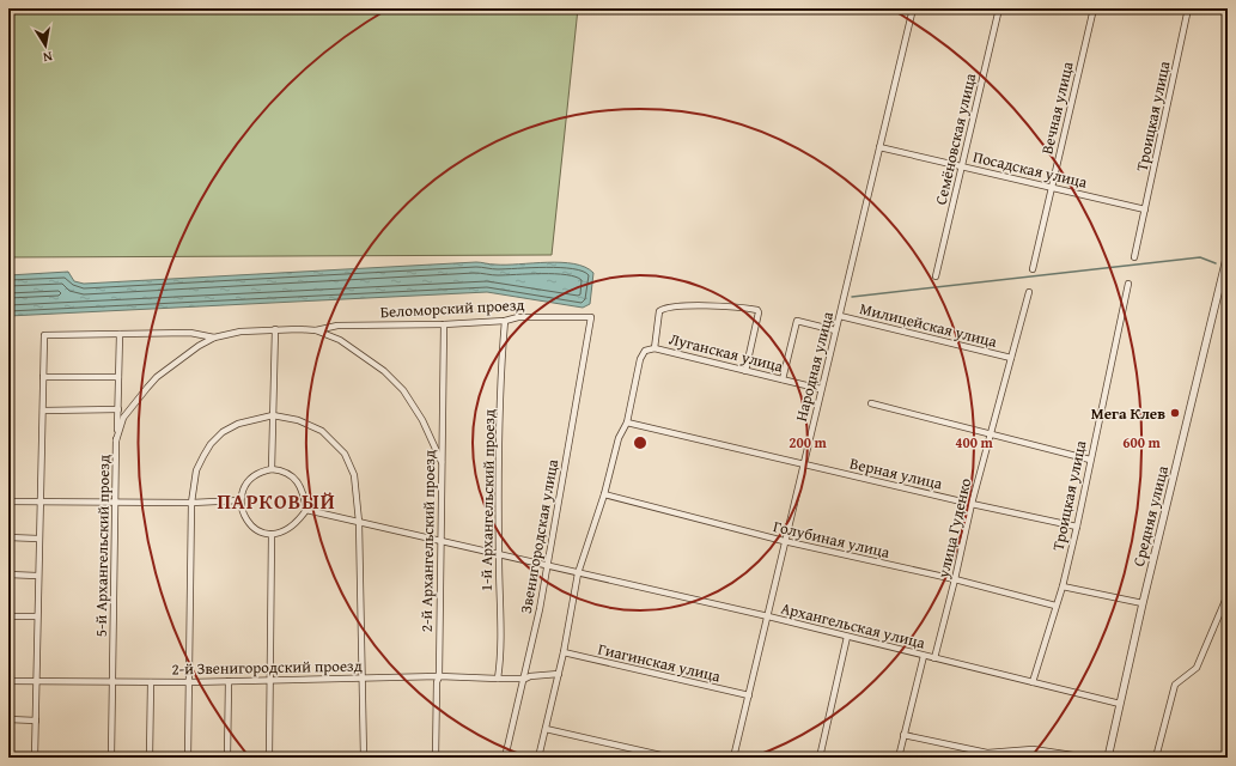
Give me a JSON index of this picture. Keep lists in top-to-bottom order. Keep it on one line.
{"streets":{"street":["Вечная улица","Троицкая улица","Семёновская улица","Посадская улица","Беломорский проезд","Милицейская улица","Луганская улица","Народная улица","Верная улица","1-й Архангельский проезд","Средняя улица","улица Гуденко","Звенигородская улица","Голубиная улица","2-й Архангельский проезд","5-й Архангельский проезд","Архангельская улица","Гиагинская улица","2-й Звенигородский проезд"]},"crossings":[["Вечная улица","Посадская улица"],["Троицкая улица","Посадская улица"],["Троицкая улица","Верная улица"],["Троицкая улица","Голубиная улица"],["Троицкая улица","Архангельская улица"],["Семёновская улица","Посадская улица"],["Посадская улица","Народная улица"],["Беломорский проезд","1-й Архангельский проезд"],["Беломорский проезд","Звенигородская улица"],["Беломорский проезд","2-й Архангельский проезд"],["Беломорский проезд","5-й Архангельский проезд"],["Милицейская улица","Народная улица"],["Милицейская улица","улица Гуденко"],["Луганская улица","Народная улица"],["Народная улица","Верная улица"],["Народная улица","Голубиная улица"],["Народная улица","Архангельская улица"],["Народная улица","Гиагинская улица"],["Верная улица","улица Гуденко"],["1-й Архангельский проезд","2-й Звенигородский проезд"],["Средняя улица","Архангельская улица"],["улица Гуденко","Голубиная улица"],["улица Гуденко","Архангельская улица"],["Звенигородская улица","Архангельская улица"],["Звенигородская улица","2-й Звенигородский проезд"],["2-й Архангельский проезд","2-й Звенигородский проезд"],["5-й Архангельский проезд","2-й Звенигородский проезд"]],"districts":["ПАРКОВЫЙ"],"places":["Мега Клев"],"north":"bottom","rings":["200 m","400 m","600 m"]}
